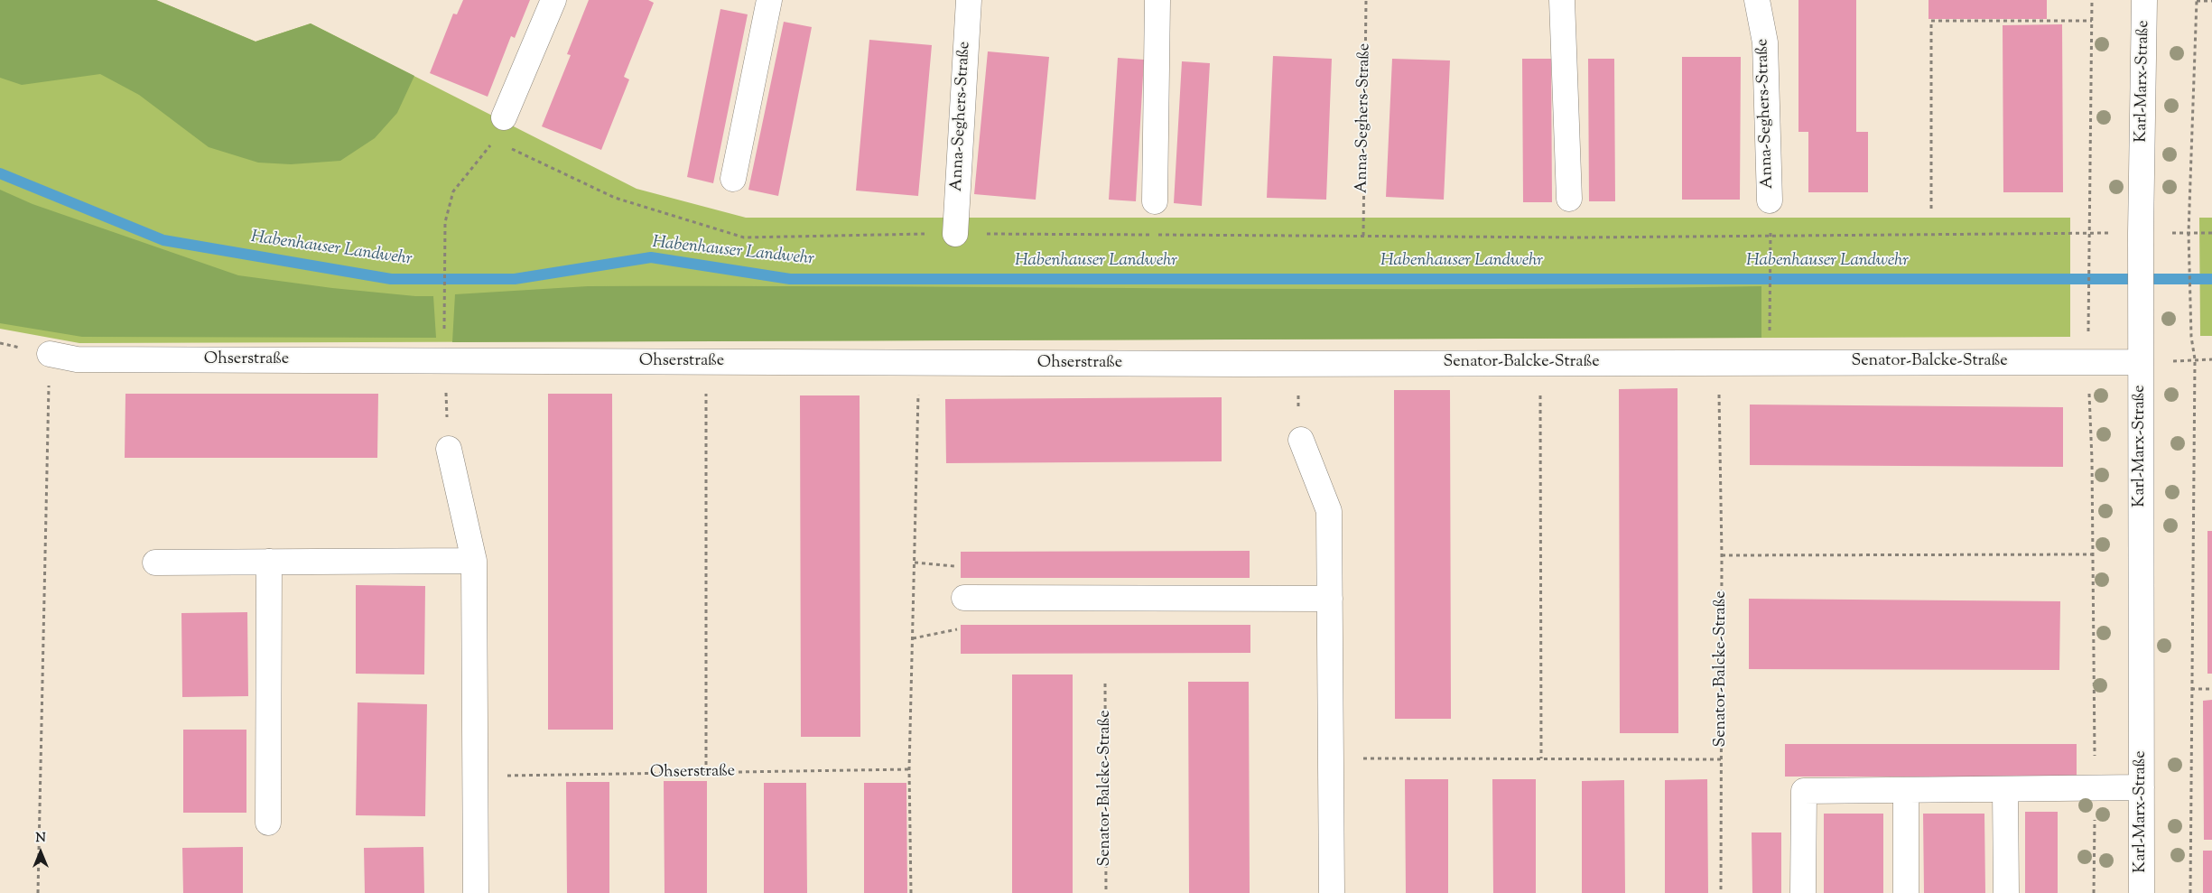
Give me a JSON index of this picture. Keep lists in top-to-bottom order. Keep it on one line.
{"streets":{"street":["Karl-Marx-Straße","Anna-Seghers-Straße","Ohserstraße","Senator-Balcke-Straße"]},"crossings":[["Karl-Marx-Straße","Senator-Balcke-Straße"],["Ohserstraße","Senator-Balcke-Straße"]],"water":["Habenhauser Landwehr"],"north":"top"}
